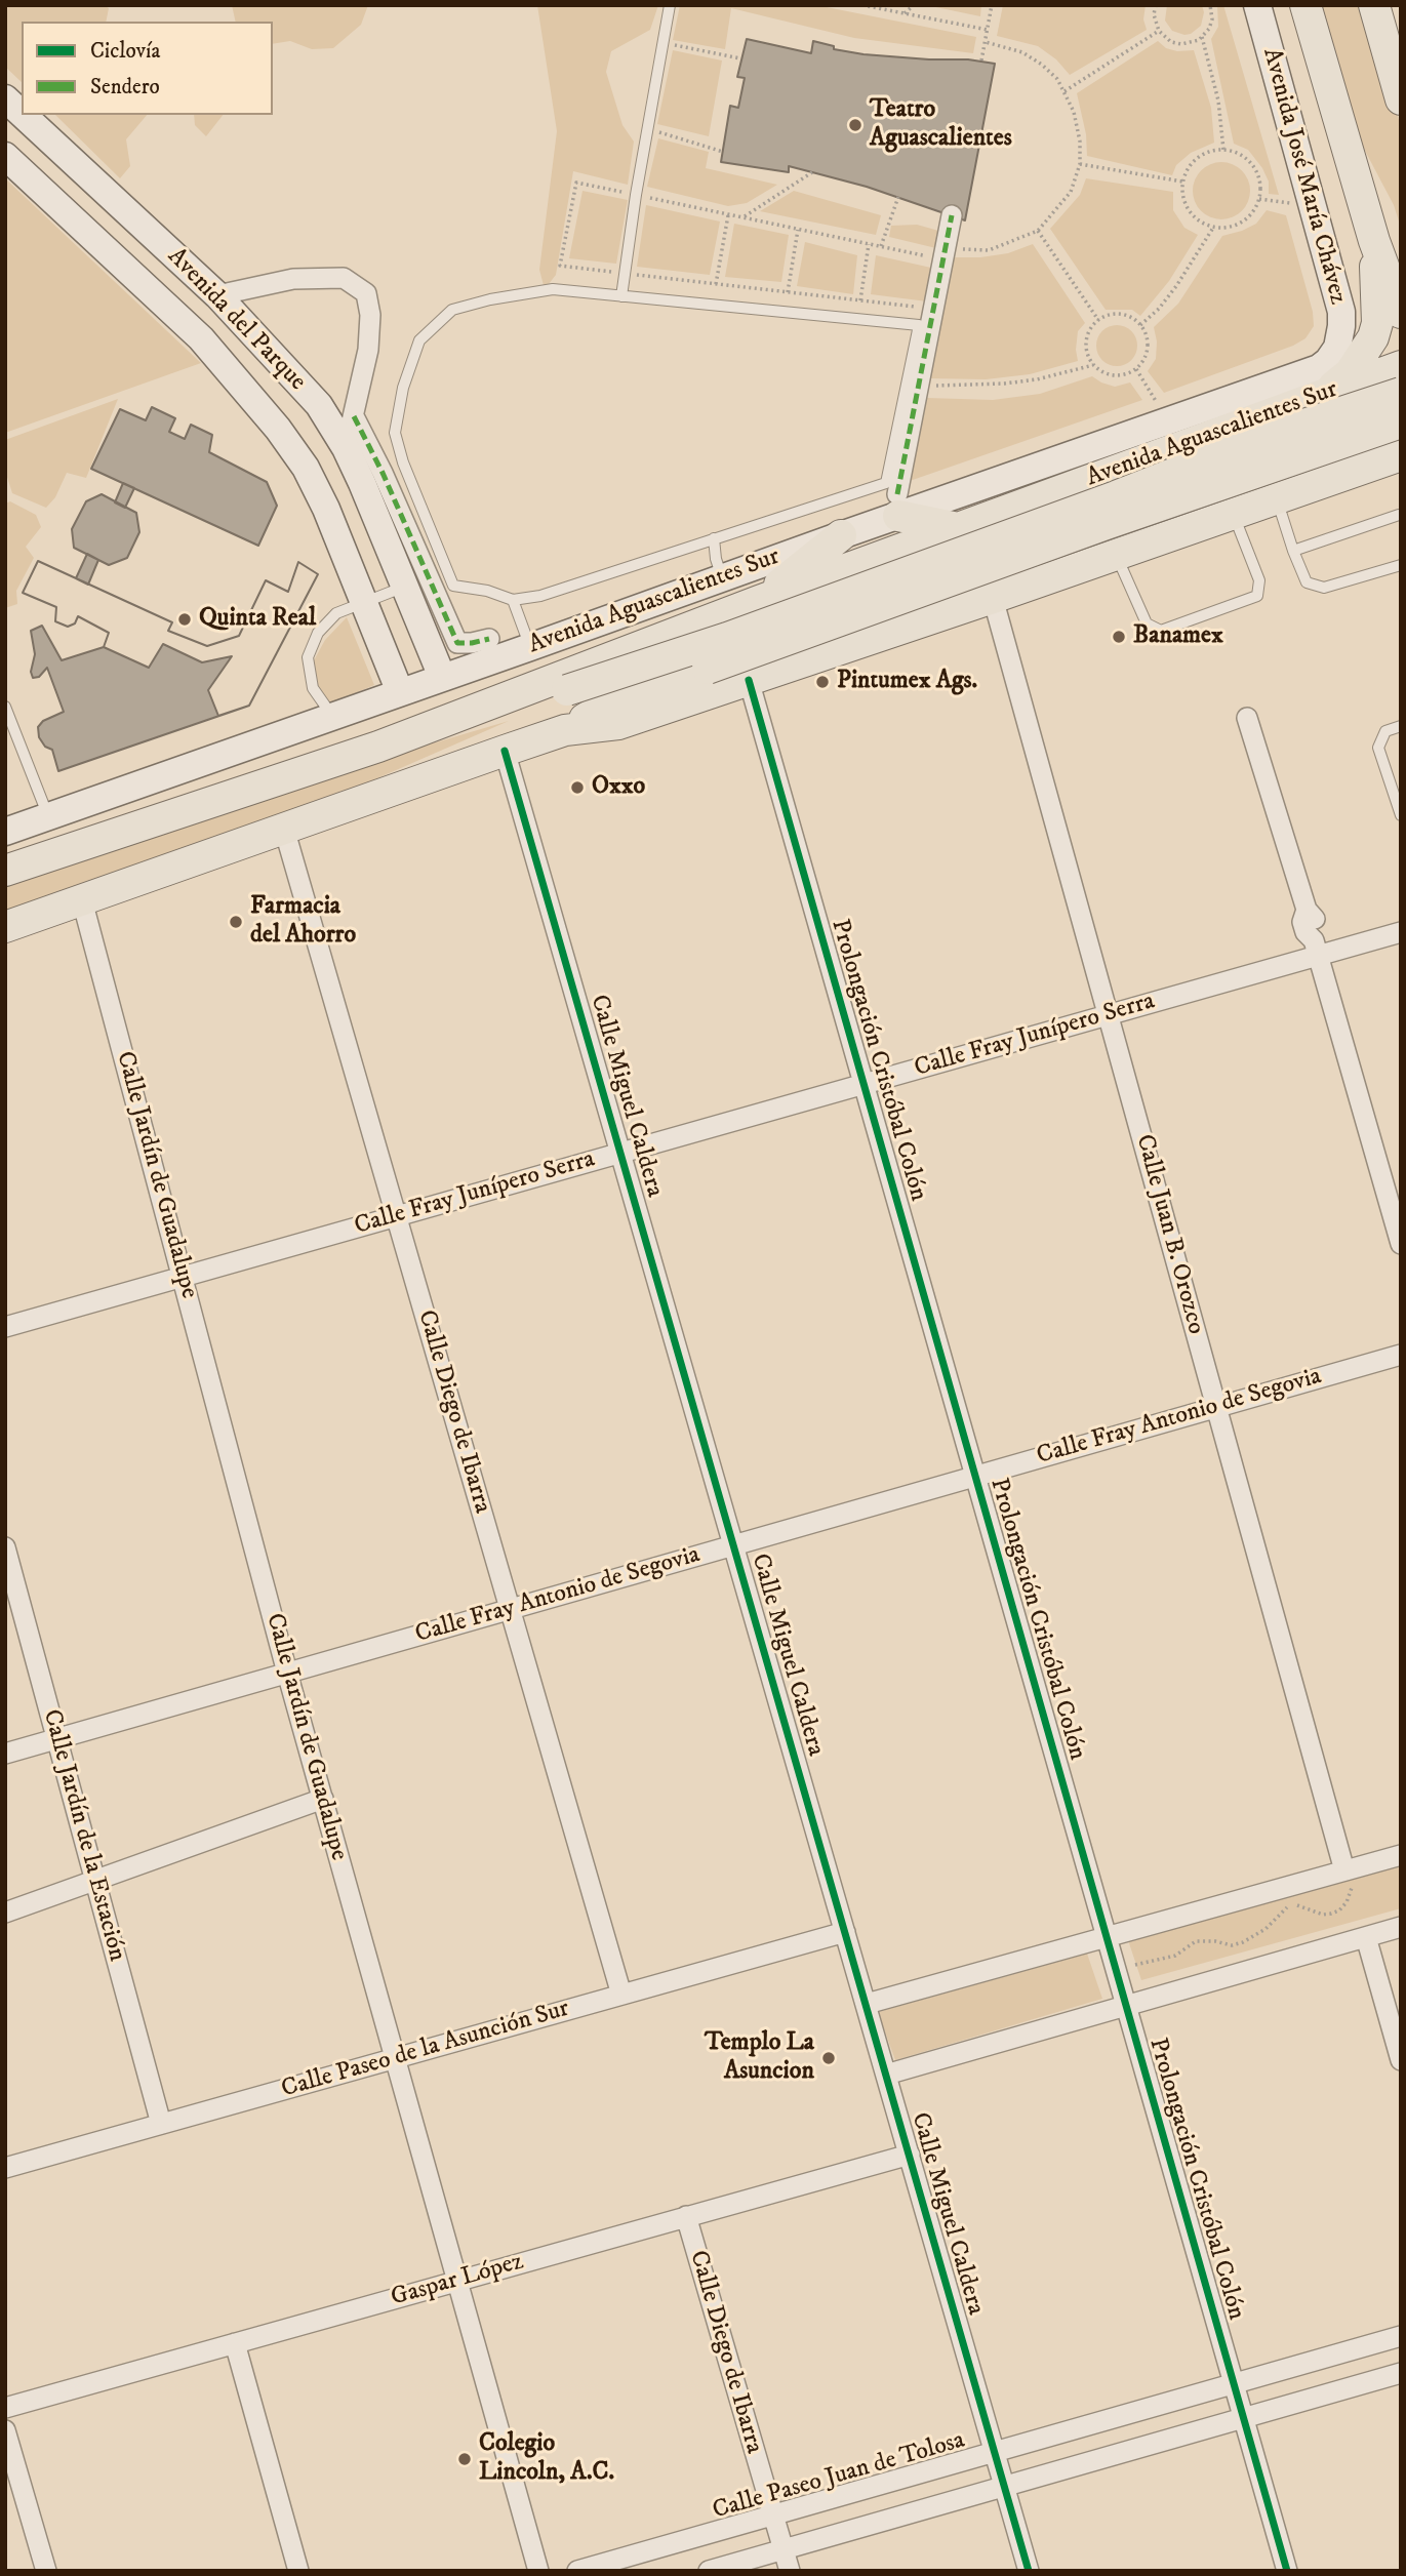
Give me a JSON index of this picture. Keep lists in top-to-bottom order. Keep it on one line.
{"streets":{"main road":["Avenida José María Chávez","Avenida Aguascalientes Sur"],"street":["Avenida del Parque","Calle Fray Junípero Serra","Prolongación Cristóbal Colón","Calle Miguel Caldera","Calle Jardín de Guadalupe","Calle Juan B. Orozco","Calle Diego de Ibarra","Calle Fray Antonio de Segovia","Calle Jardín de la Estación","Calle Paseo de la Asunción Sur","Gaspar López","Calle Paseo Juan de Tolosa"]},"crossings":[["Avenida José María Chávez","Avenida Aguascalientes Sur"],["Avenida del Parque","Avenida Aguascalientes Sur"],["Avenida Aguascalientes Sur","Prolongación Cristóbal Colón"],["Avenida Aguascalientes Sur","Calle Miguel Caldera"],["Avenida Aguascalientes Sur","Calle Jardín de Guadalupe"],["Avenida Aguascalientes Sur","Calle Juan B. Orozco"],["Avenida Aguascalientes Sur","Calle Diego de Ibarra"],["Calle Fray Junípero Serra","Prolongación Cristóbal Colón"],["Calle Fray Junípero Serra","Calle Miguel Caldera"],["Calle Fray Junípero Serra","Calle Jardín de Guadalupe"],["Calle Fray Junípero Serra","Calle Juan B. Orozco"],["Calle Fray Junípero Serra","Calle Diego de Ibarra"],["Prolongación Cristóbal Colón","Calle Fray Antonio de Segovia"],["Prolongación Cristóbal Colón","Calle Paseo Juan de Tolosa"],["Calle Miguel Caldera","Calle Fray Antonio de Segovia"],["Calle Miguel Caldera","Calle Paseo de la Asunción Sur"],["Calle Miguel Caldera","Gaspar López"],["Calle Miguel Caldera","Calle Paseo Juan de Tolosa"],["Calle Jardín de Guadalupe","Calle Fray Antonio de Segovia"],["Calle Jardín de Guadalupe","Calle Paseo de la Asunción Sur"],["Calle Jardín de Guadalupe","Gaspar López"],["Calle Juan B. Orozco","Calle Fray Antonio de Segovia"],["Calle Diego de Ibarra","Calle Fray Antonio de Segovia"],["Calle Diego de Ibarra","Calle Paseo de la Asunción Sur"],["Calle Diego de Ibarra","Gaspar López"],["Calle Diego de Ibarra","Calle Paseo Juan de Tolosa"],["Calle Fray Antonio de Segovia","Calle Jardín de la Estación"],["Calle Jardín de la Estación","Calle Paseo de la Asunción Sur"]],"places":["Teatro Aguascalientes","Quinta Real","Banamex","Pintumex Ags.","Oxxo","Farmacia del Ahorro","Templo La Asuncion","Colegio Lincoln, A.C."],"legend":["Ciclovía","Sendero"]}
